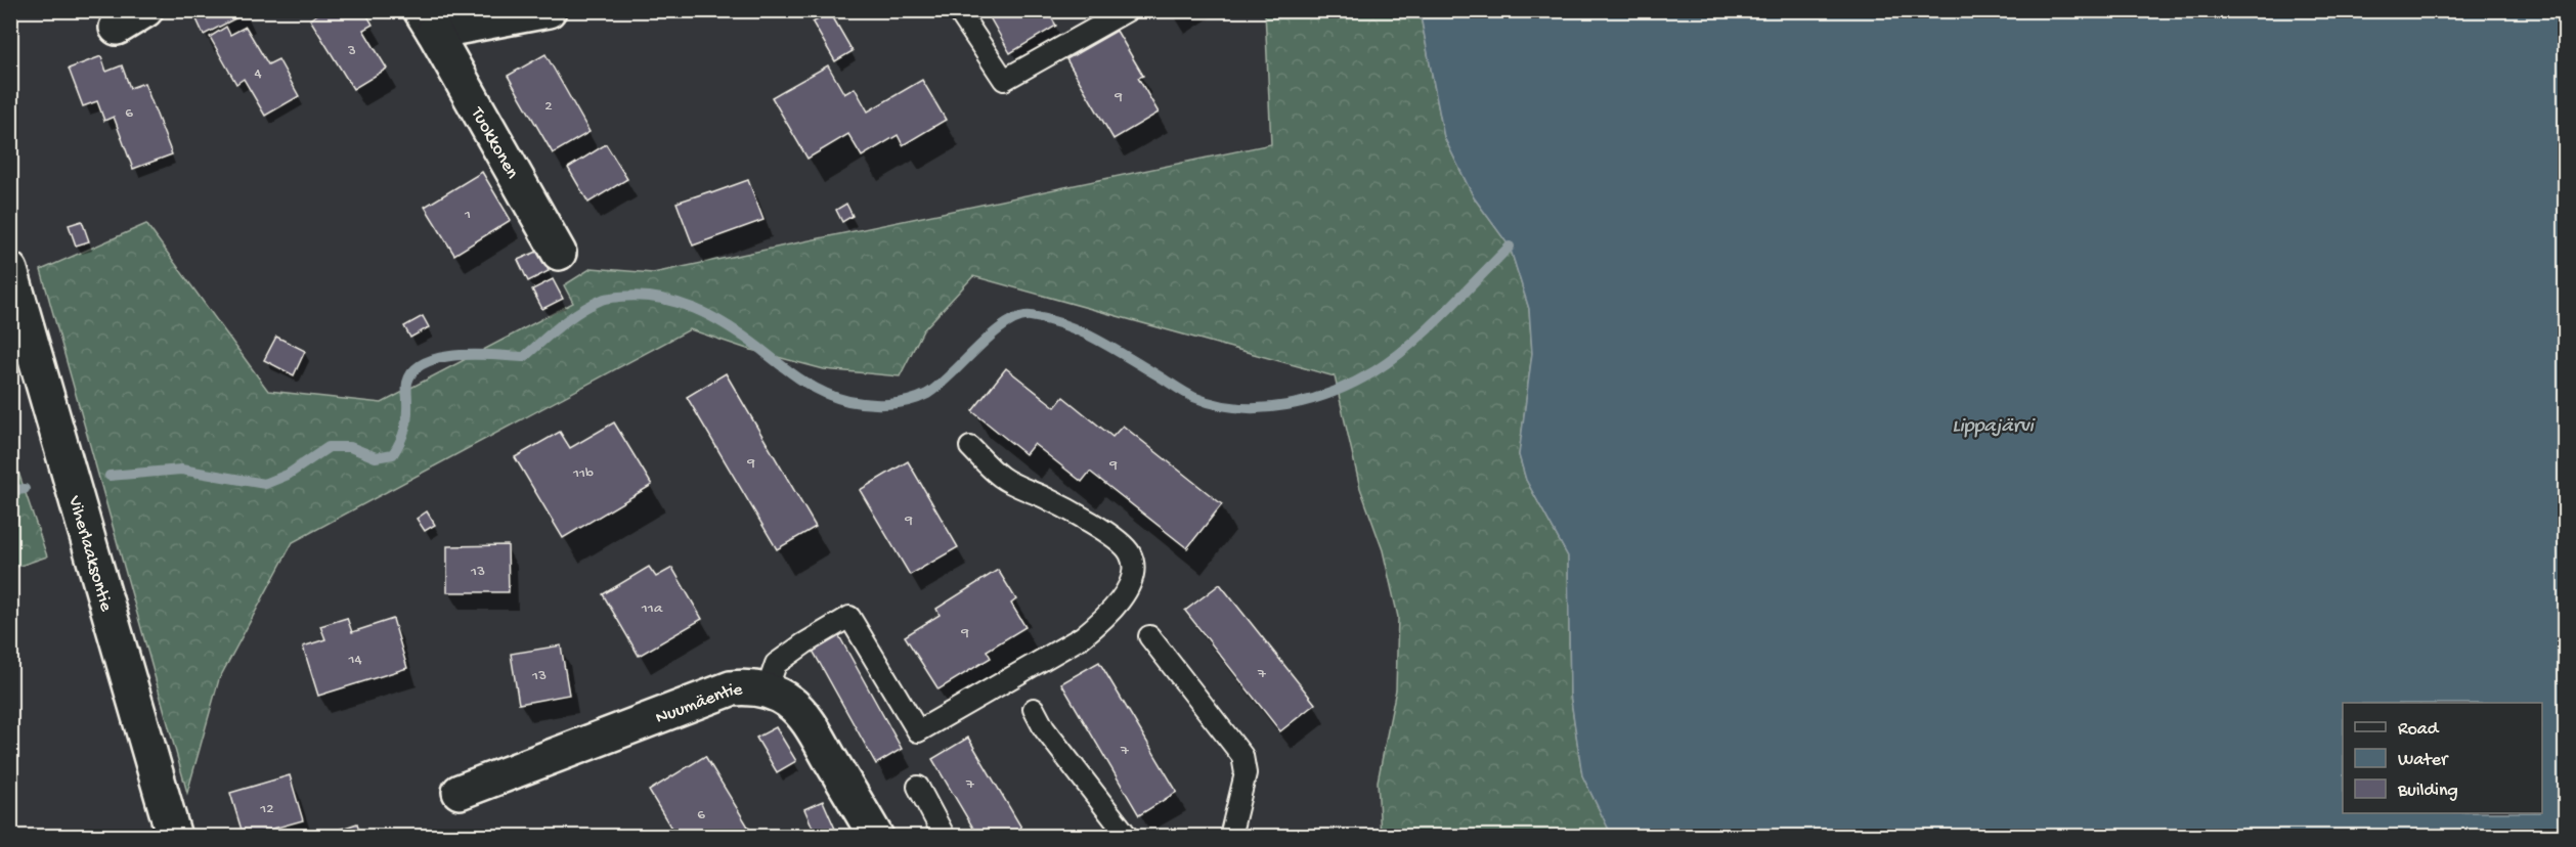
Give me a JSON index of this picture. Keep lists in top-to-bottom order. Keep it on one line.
{"streets":{"street":["Tuokkonen","Viherlaaksontie","Nuumäentie"]},"water":["Lippajärvi"],"house_numbers":["3","4","9","2","6","1","9","9","11b","9","13","11a","9","14","7","13","7","7","12","6"],"legend":["Road","Water","Building"]}
